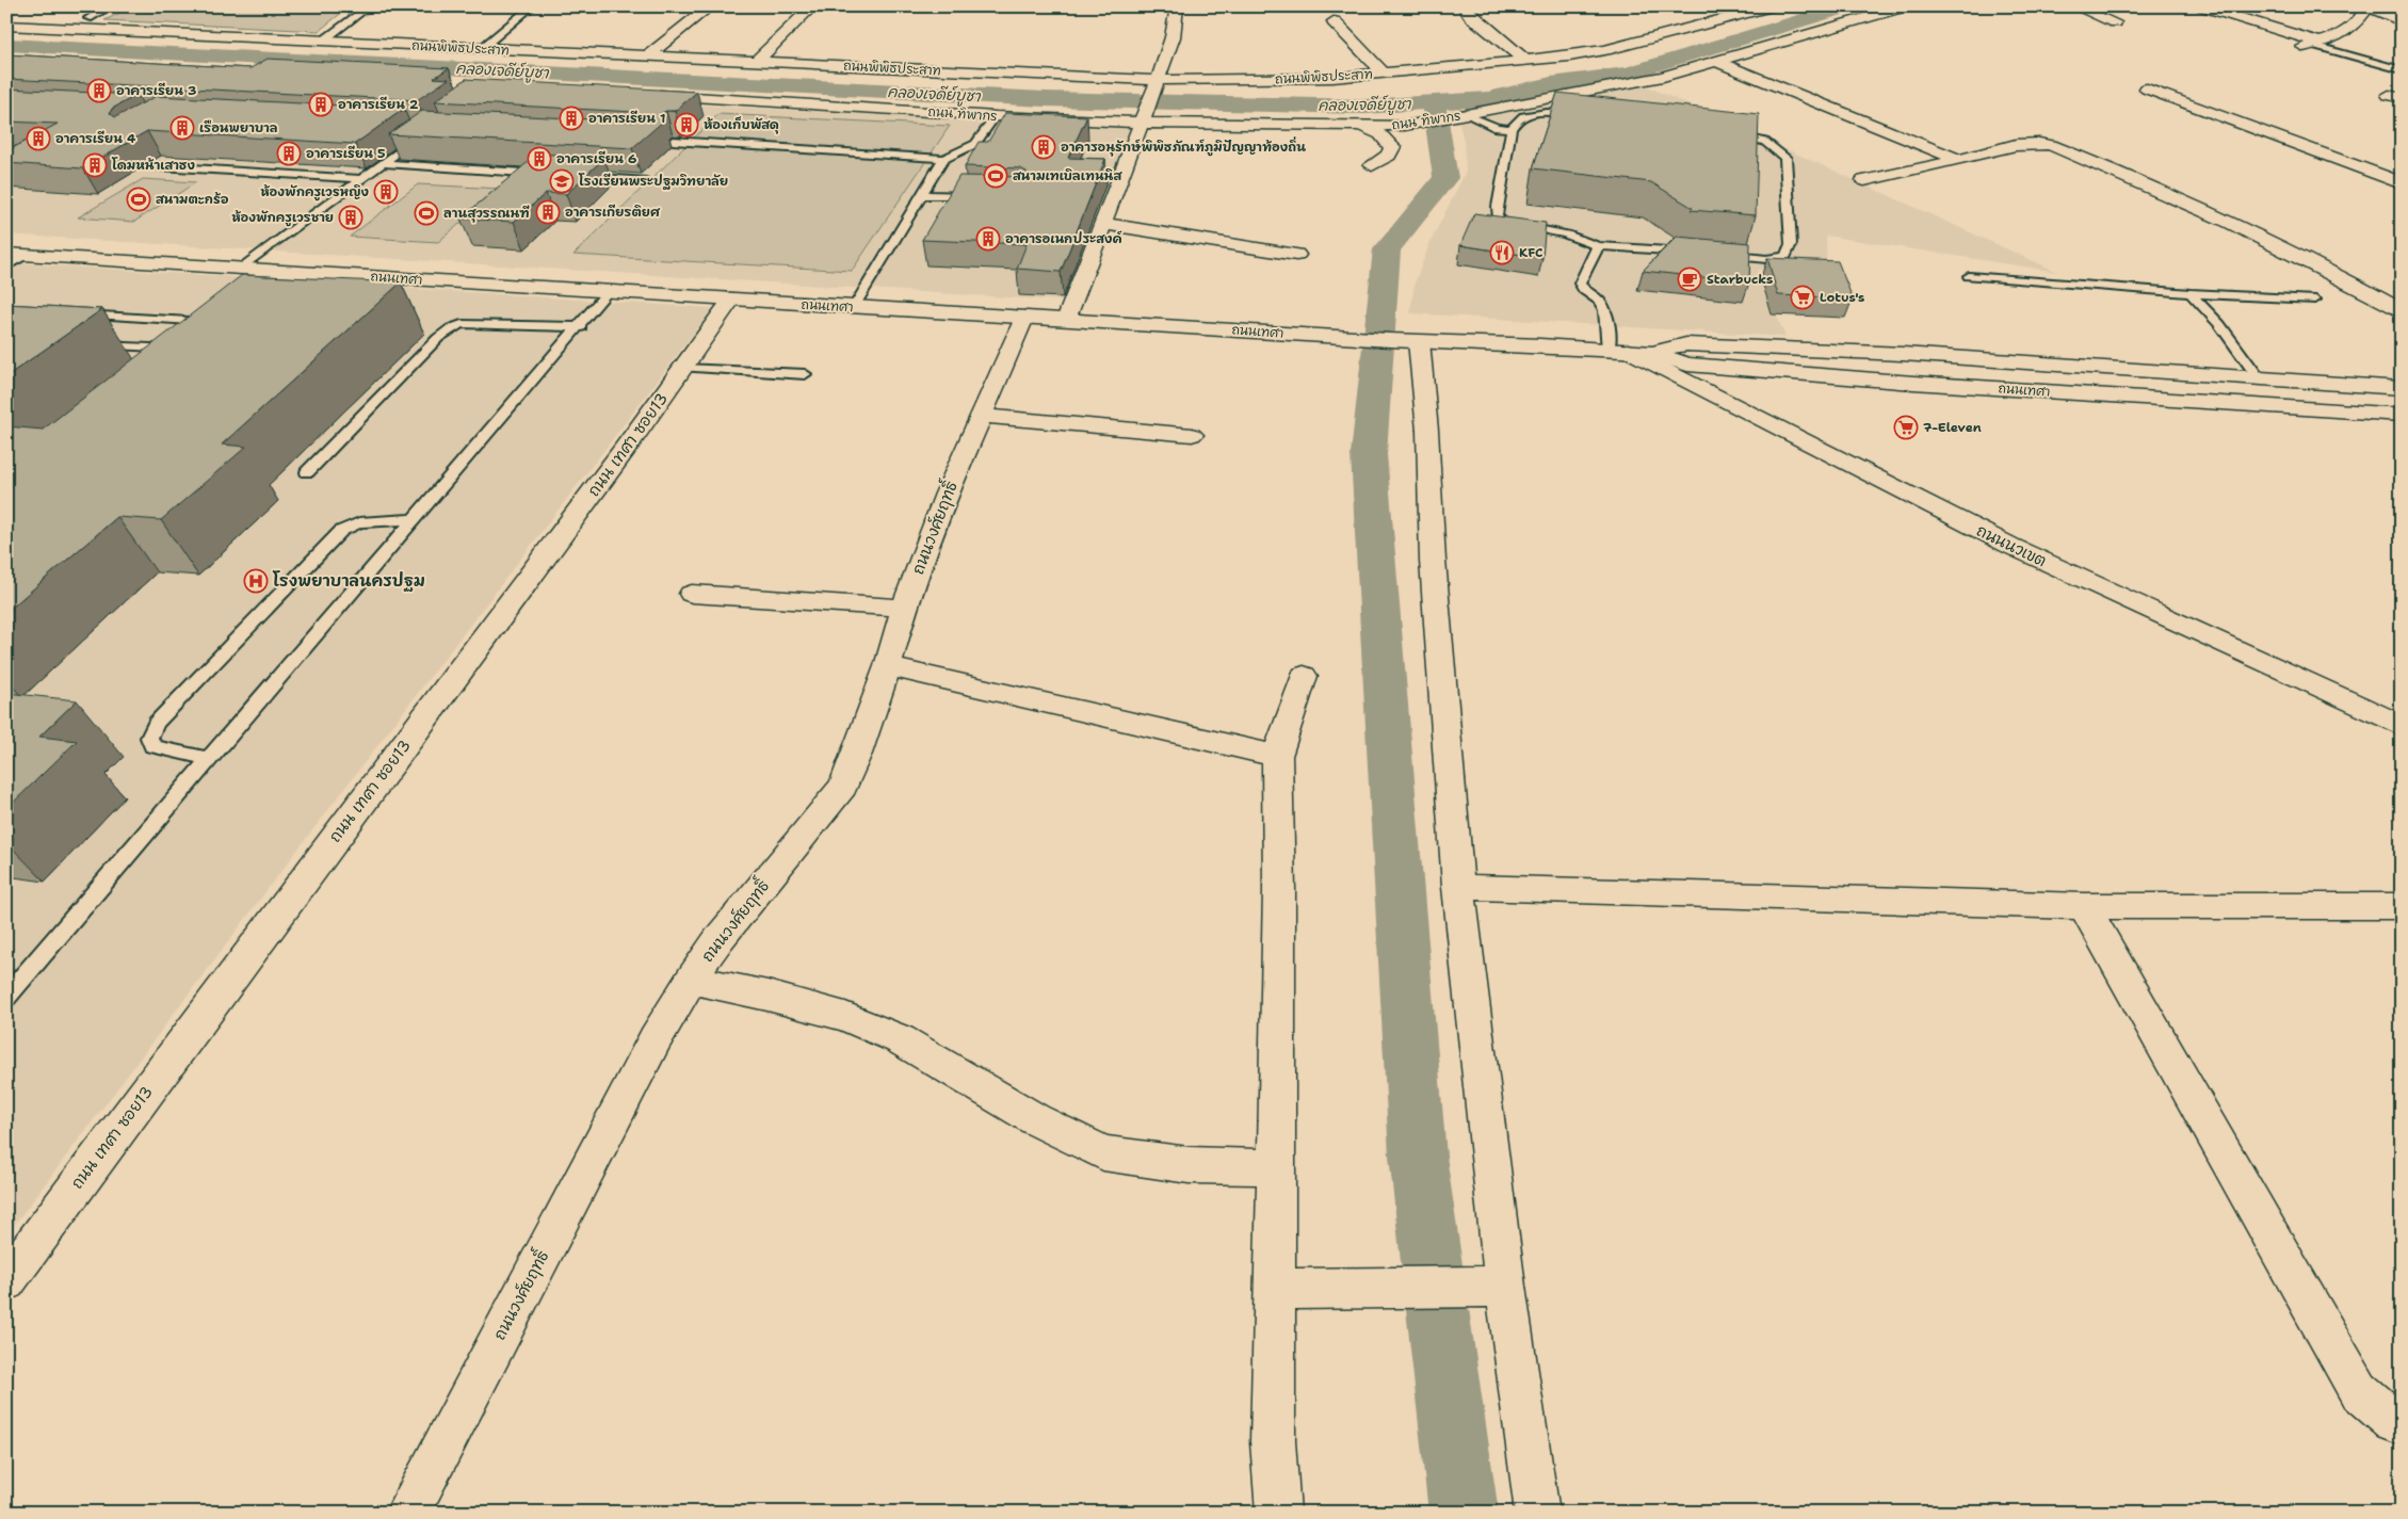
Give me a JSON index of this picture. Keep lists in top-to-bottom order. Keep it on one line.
{"streets":{"street":["ถนนพิพิธประสาท","ถนน ทิพากร","ถนนเทศา","ถนน เทศา ซอย13","ถนนวงศ์ยฤทธิ์","ถนนนวเขต"]},"crossings":[["ถนนเทศา","ถนน เทศา ซอย13"],["ถนนเทศา","ถนนวงศ์ยฤทธิ์"],["ถนนเทศา","ถนนนวเขต"]],"water":["คลองเจดีย์บูชา"],"places":{"building":["อาคารเรียน 3","อาคารเรียน 2","อาคารเรียน 1","ห้องเก็บพัสดุ","เรือนพยาบาล","อาคารเรียน 4","อาคารอนุรักษ์พิพิธภัณฑ์ภูมิปัญญาท้องถิ่น","อาคารเรียน 5","อาคารเรียน 6","โดมหน้าเสาธง","ห้องพักครูเวรหญิง","อาคารเกียรติยศ","ห้องพักครูเวรชาย","อาคารอเนกประสงค์"],"sports":["สนามเทเบิลเทนนิส","สนามตะกร้อ","ลานสุวรรณนฑี"],"school or university":["โรงเรียนพระปฐมวิทยาลัย"],"restaurant":["KFC"],"cafe":["Starbucks"],"supermarket":["Lotus's","7-Eleven"],"hospital":["โรงพยาบาลนครปฐม"]}}
